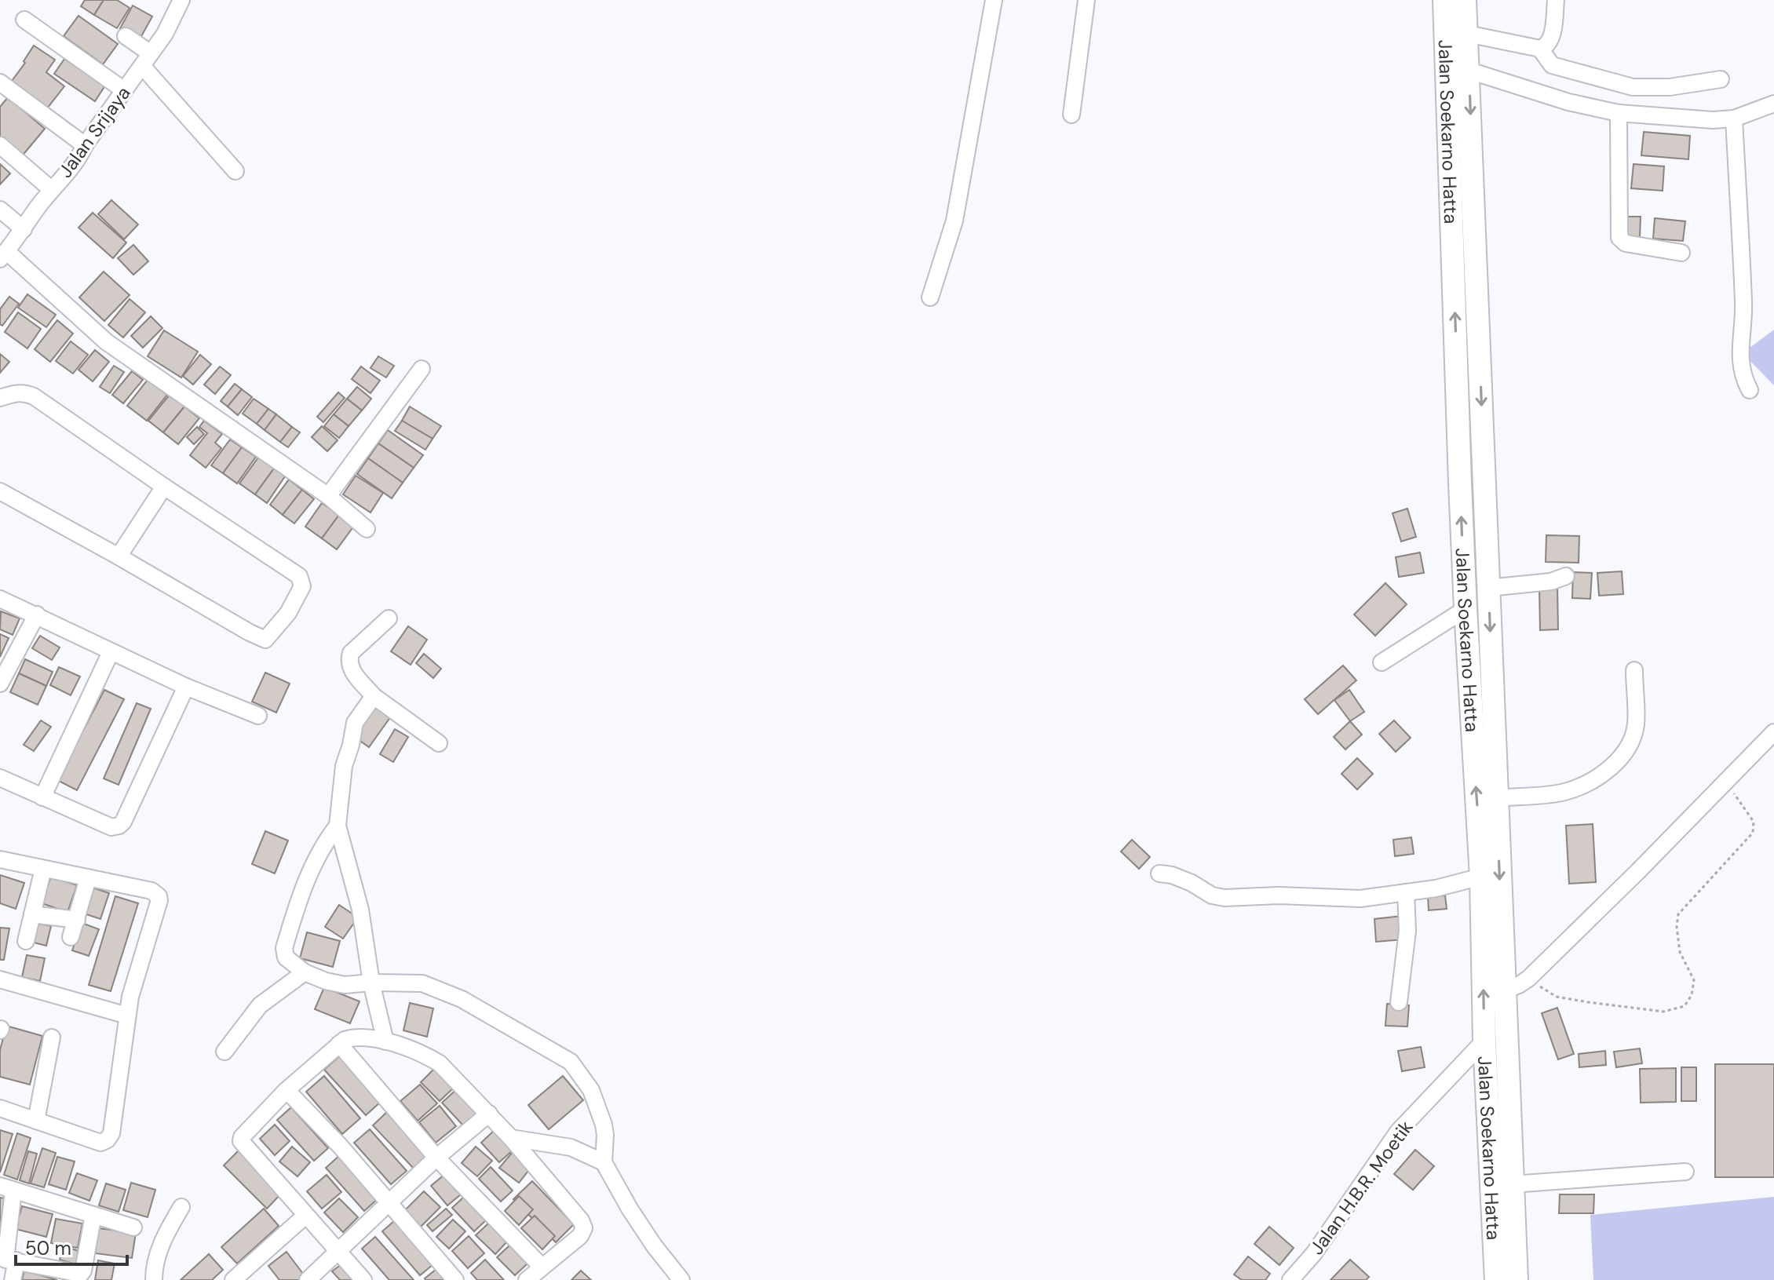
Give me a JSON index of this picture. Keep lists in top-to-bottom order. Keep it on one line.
{"streets":{"highway":["Jalan Soekarno Hatta"],"street":["Jalan Srijaya","Jalan H.B.R. Moetik"]},"crossings":[["Jalan Soekarno Hatta","Jalan H.B.R. Moetik"]],"scale_bar":"50 m"}
